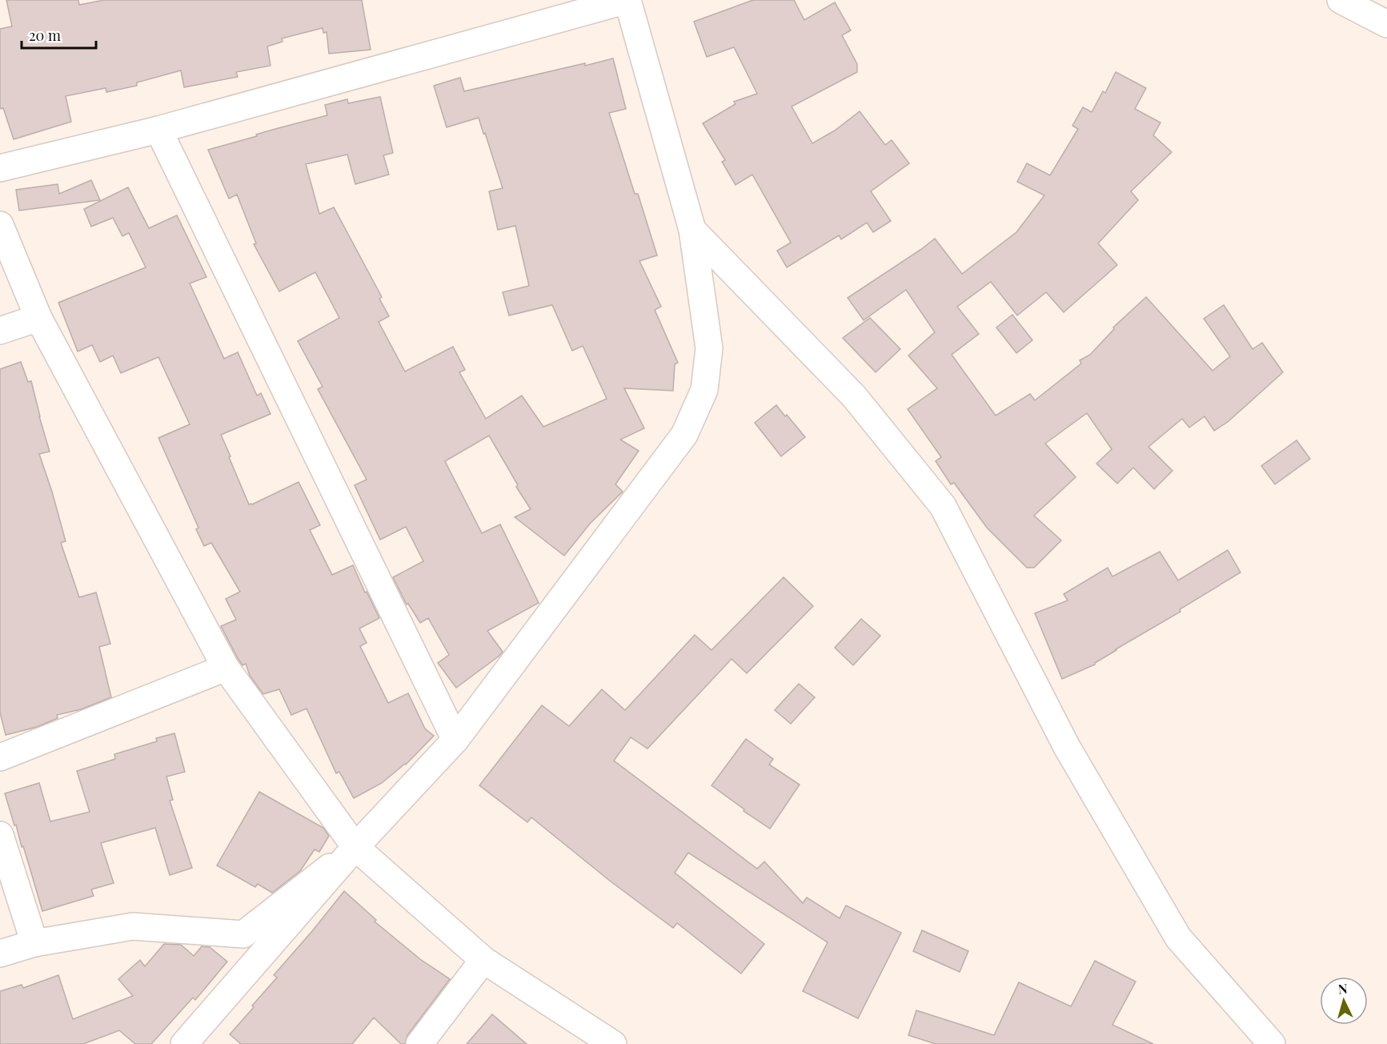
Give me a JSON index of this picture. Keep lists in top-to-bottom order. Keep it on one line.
{"scale_bar":"20 m","north":"top"}
